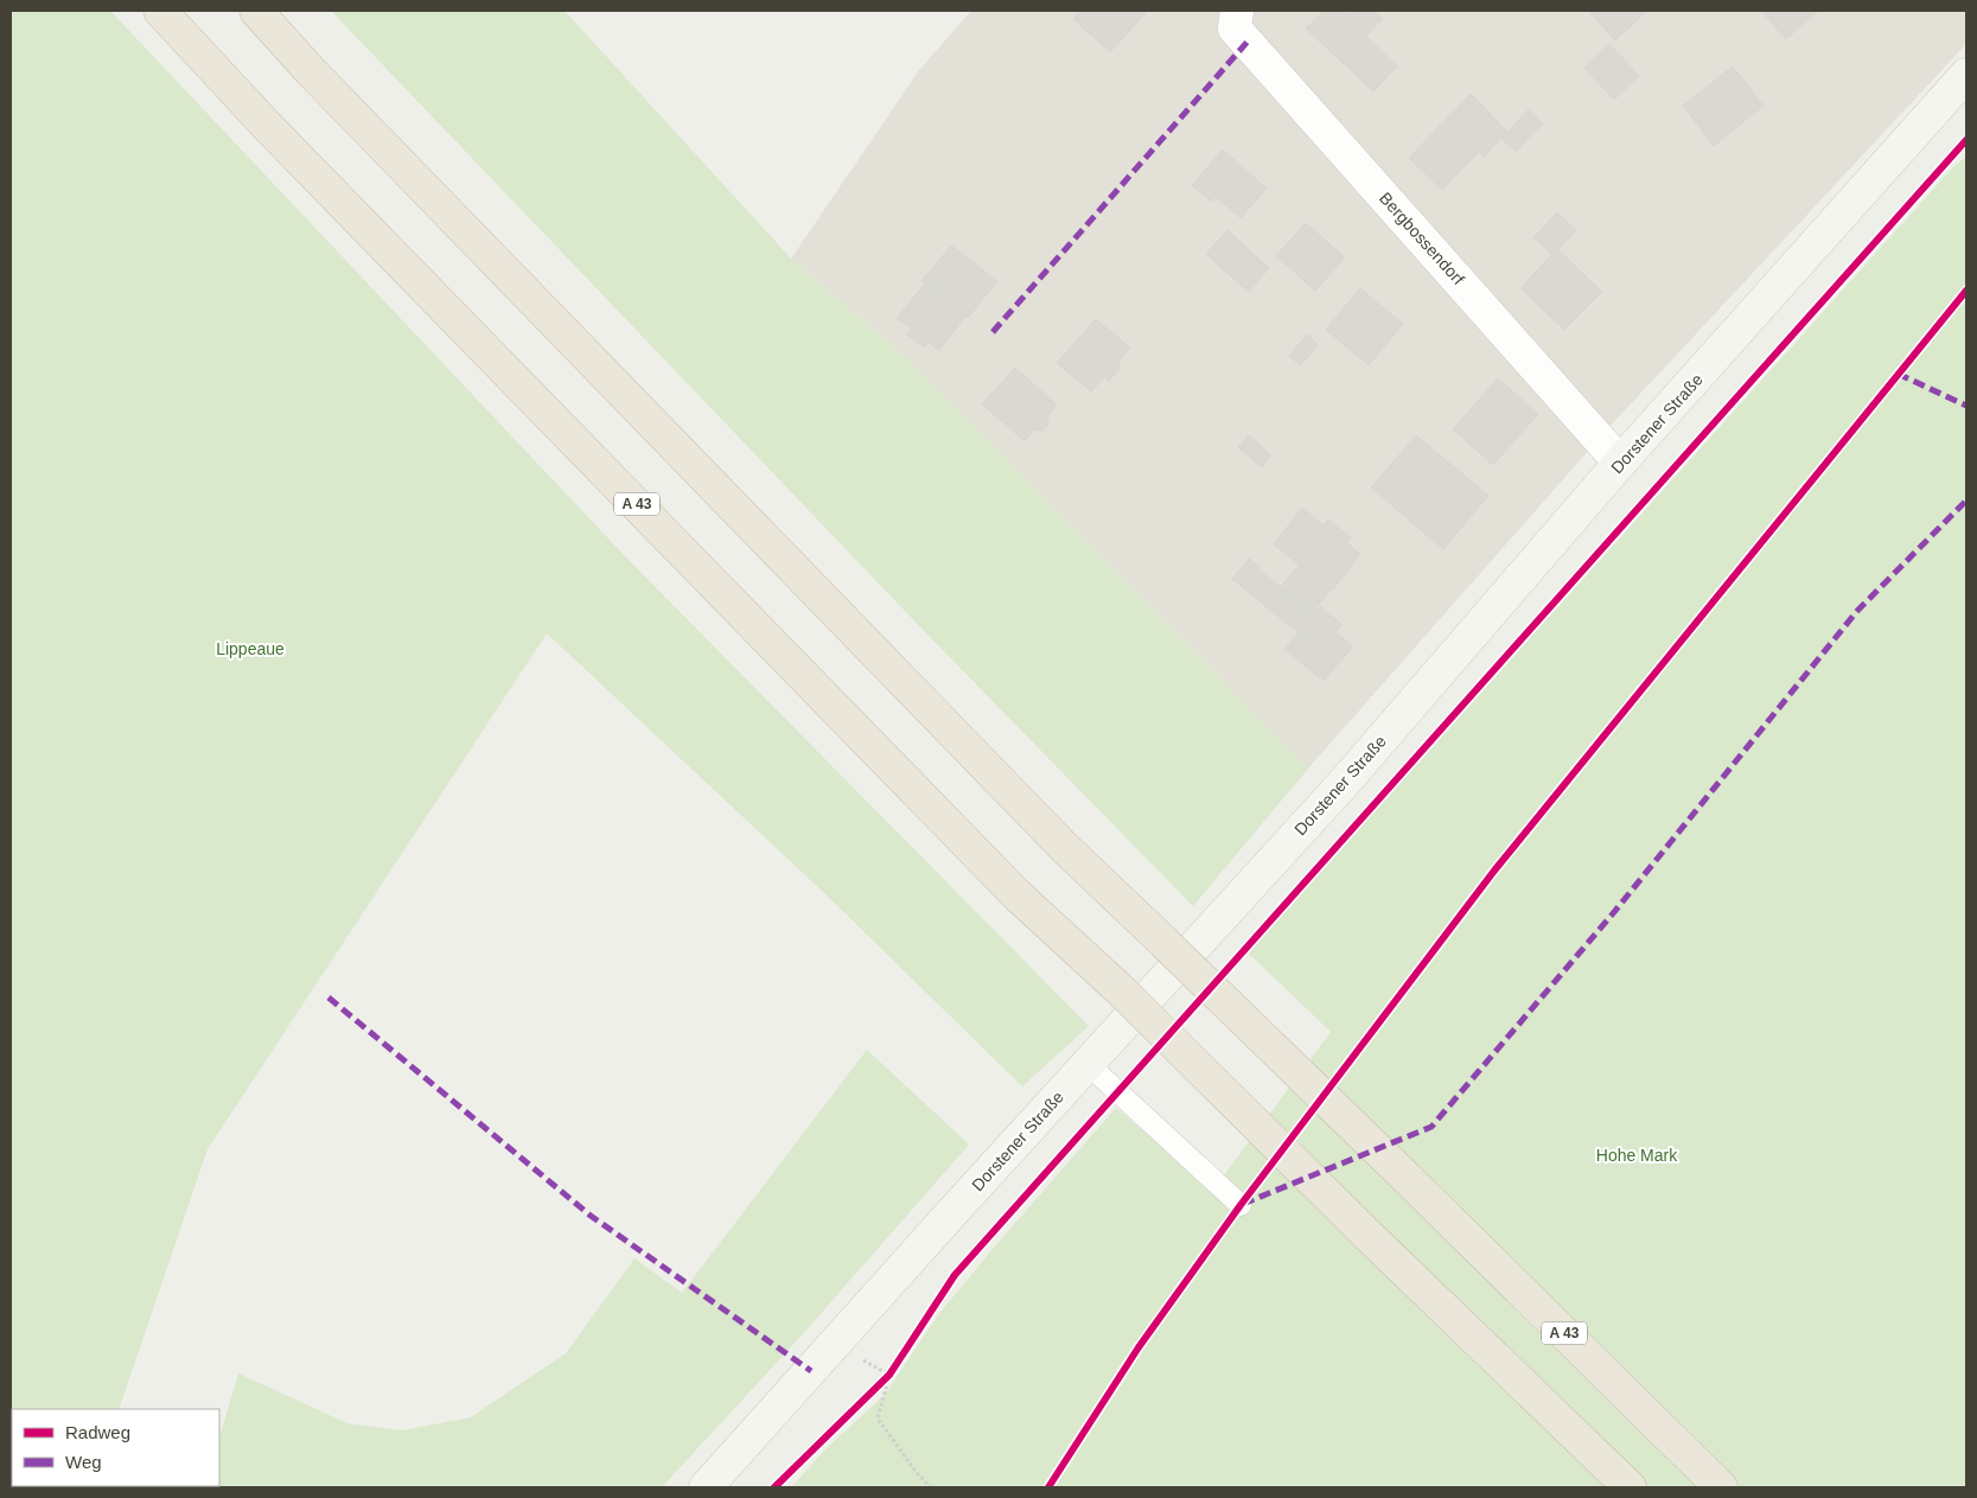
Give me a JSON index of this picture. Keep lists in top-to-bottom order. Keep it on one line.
{"streets":{"highway":["A 43"],"main road":["Dorstener Straße"],"street":["Bergbossendorf"]},"crossings":[["Bergbossendorf","Dorstener Straße"]],"parks":["Lippeaue","Hohe Mark"],"legend":["Radweg","Weg"]}
